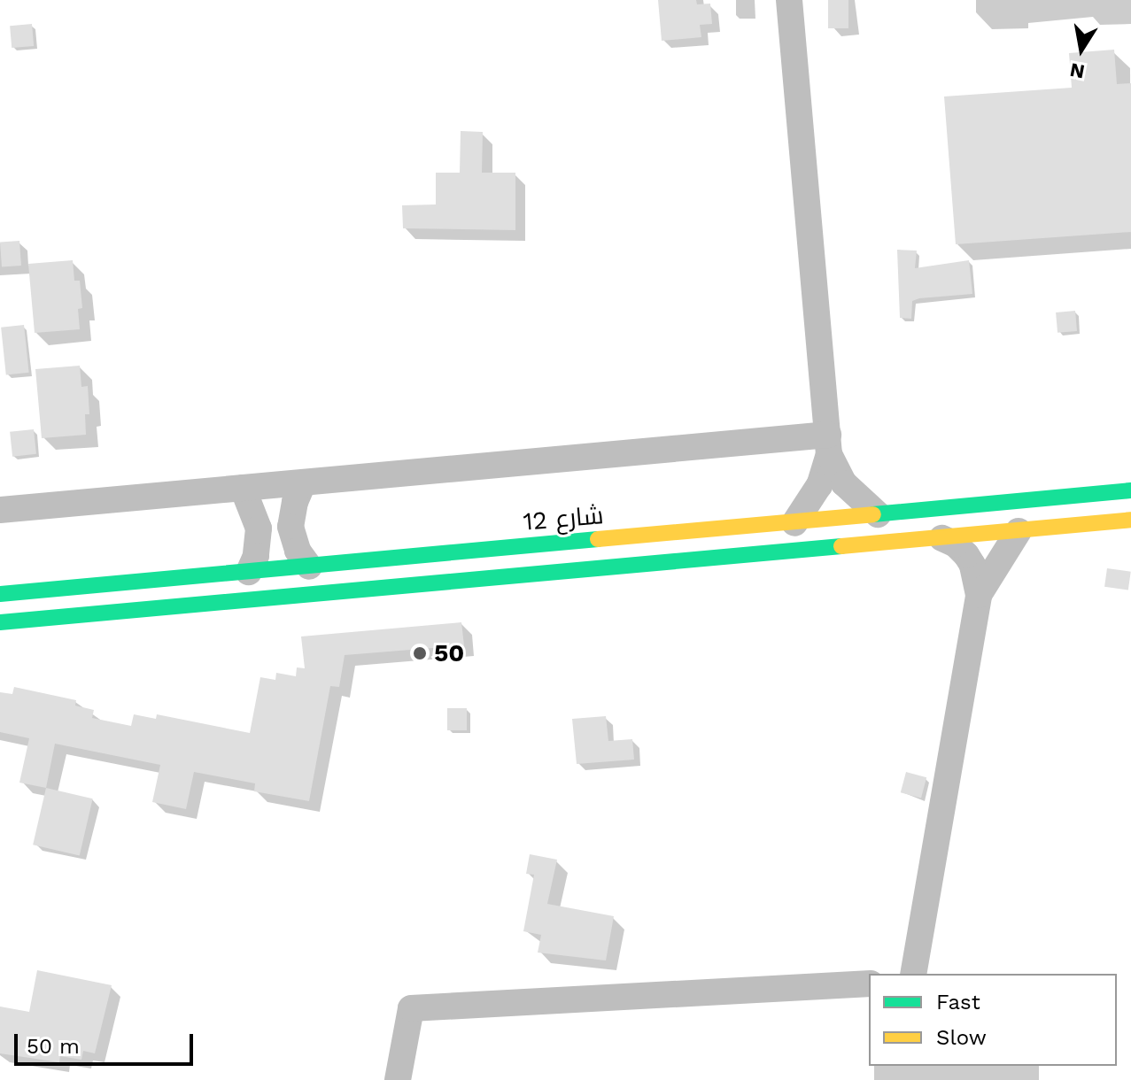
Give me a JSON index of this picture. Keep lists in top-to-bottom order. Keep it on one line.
{"streets":{"street":["شارع 12"]},"places":["50"],"legend":["Fast","Slow"],"scale_bar":"50 m","north":"bottom"}
